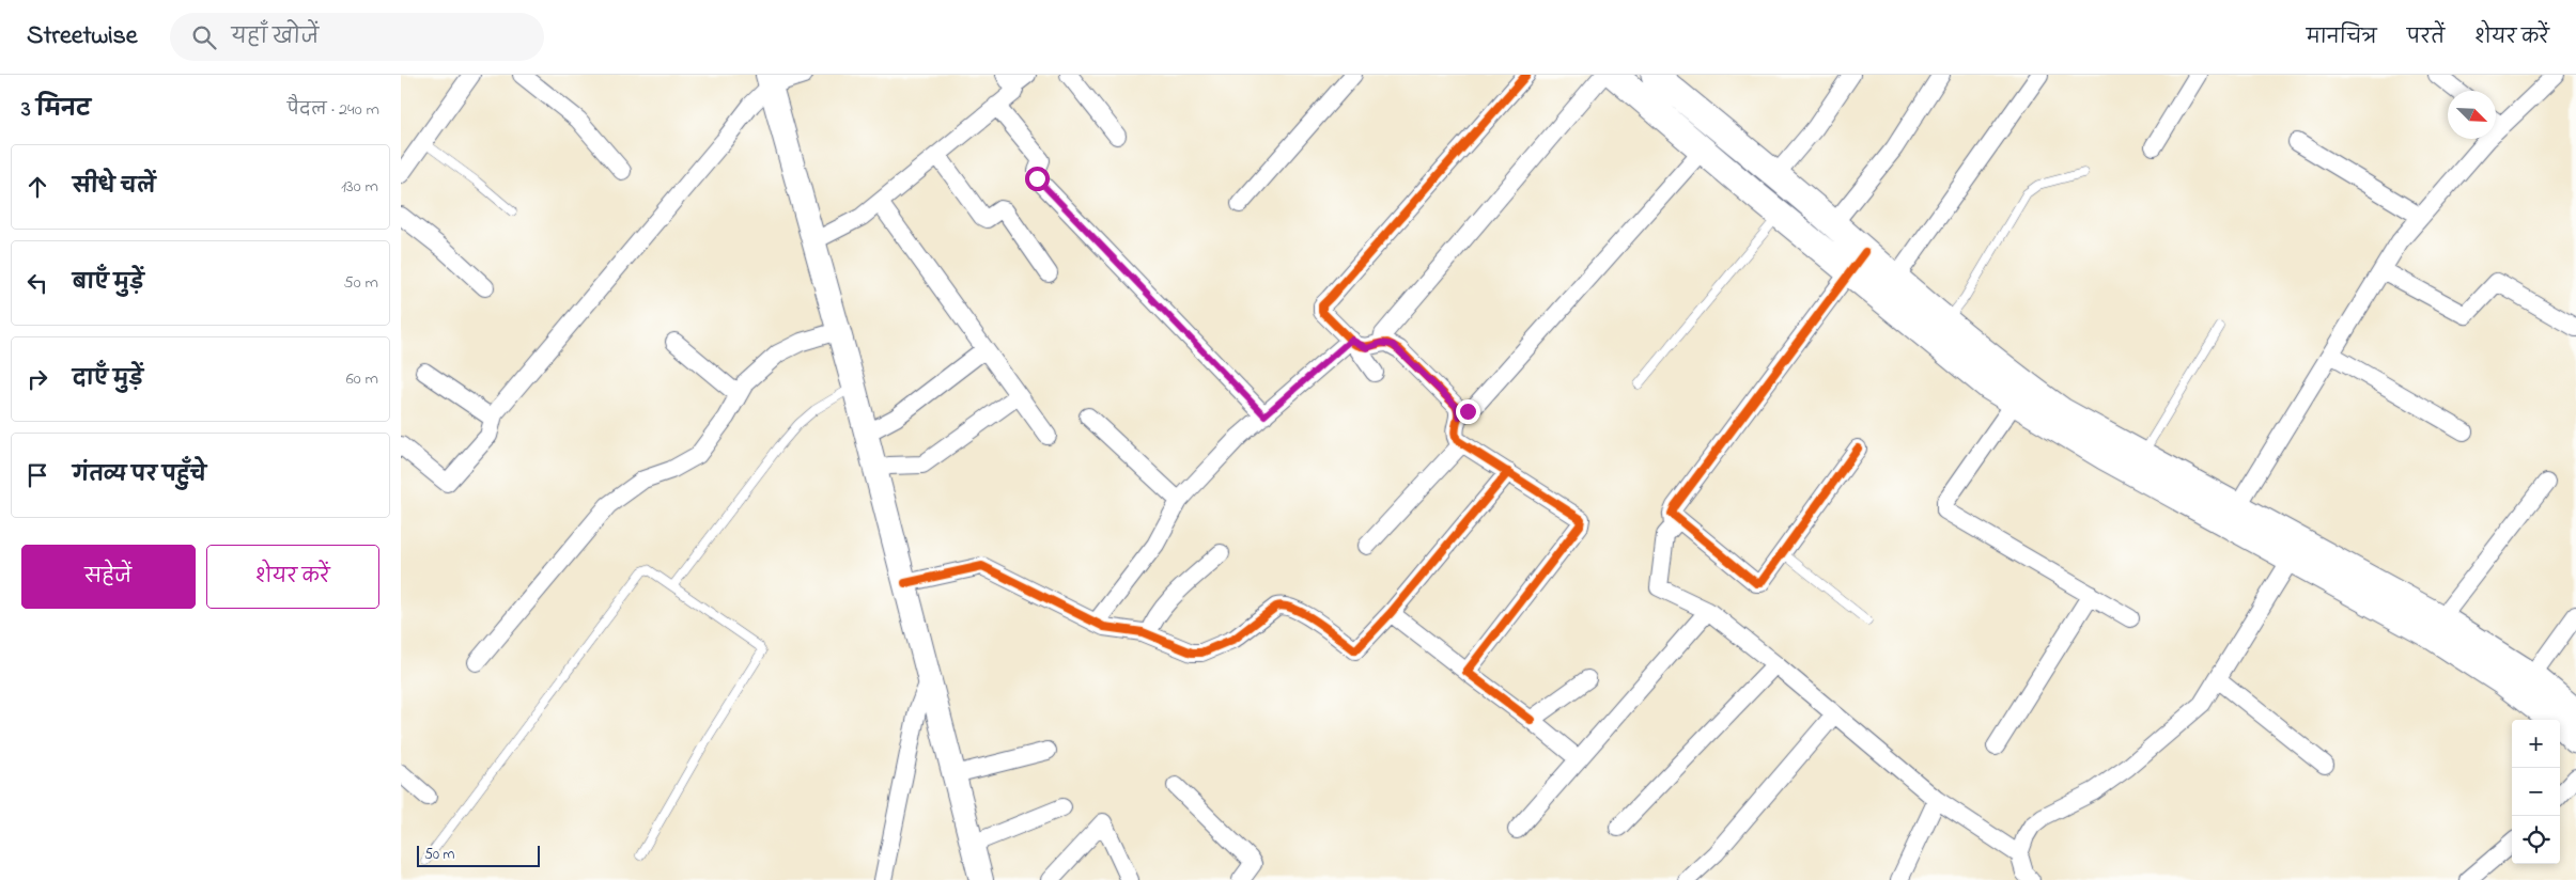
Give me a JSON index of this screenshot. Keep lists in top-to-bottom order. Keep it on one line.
{"scale_bar":"50 m","north":"bottom right","page":{"header":"Streetwise","search":"यहाँ खोजें","nav":["मानचित्र","परतें","शेयर करें"],"heading":["3 मिनट","पैदल · 240 m"],"list":[["सीधे चलें","130 m"],["बाएँ मुड़ें","50 m"],["दाएँ मुड़ें","60 m"],"गंतव्य पर पहुँचे"],"buttons":["सहेजें","शेयर करें"],"map_buttons":["+","−"],"scale":"50 m"}}
